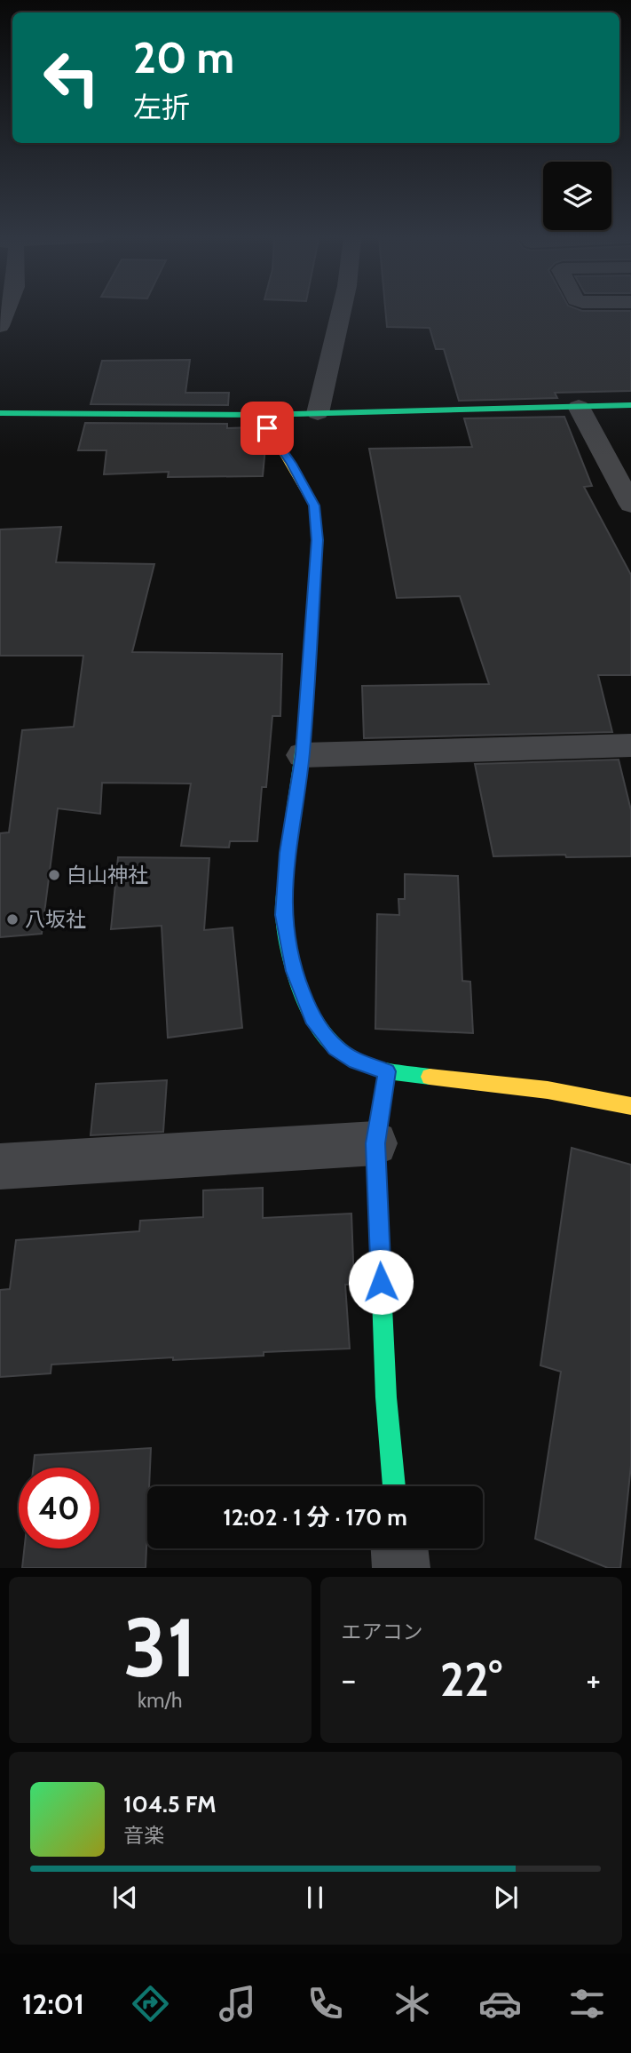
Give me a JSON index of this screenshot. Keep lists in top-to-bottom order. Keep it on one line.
{"places":["白山神社","八坂社"],"page":{"turn":["20 m","左折"],"limit":"40","trip":"12:02 · 1 分 · 170 m","tile":[["31","km/h"],"エアコン"],"heat":["−","22°","+"],"song":["104.5 FM","音楽"],"tabs":"12:01"}}
